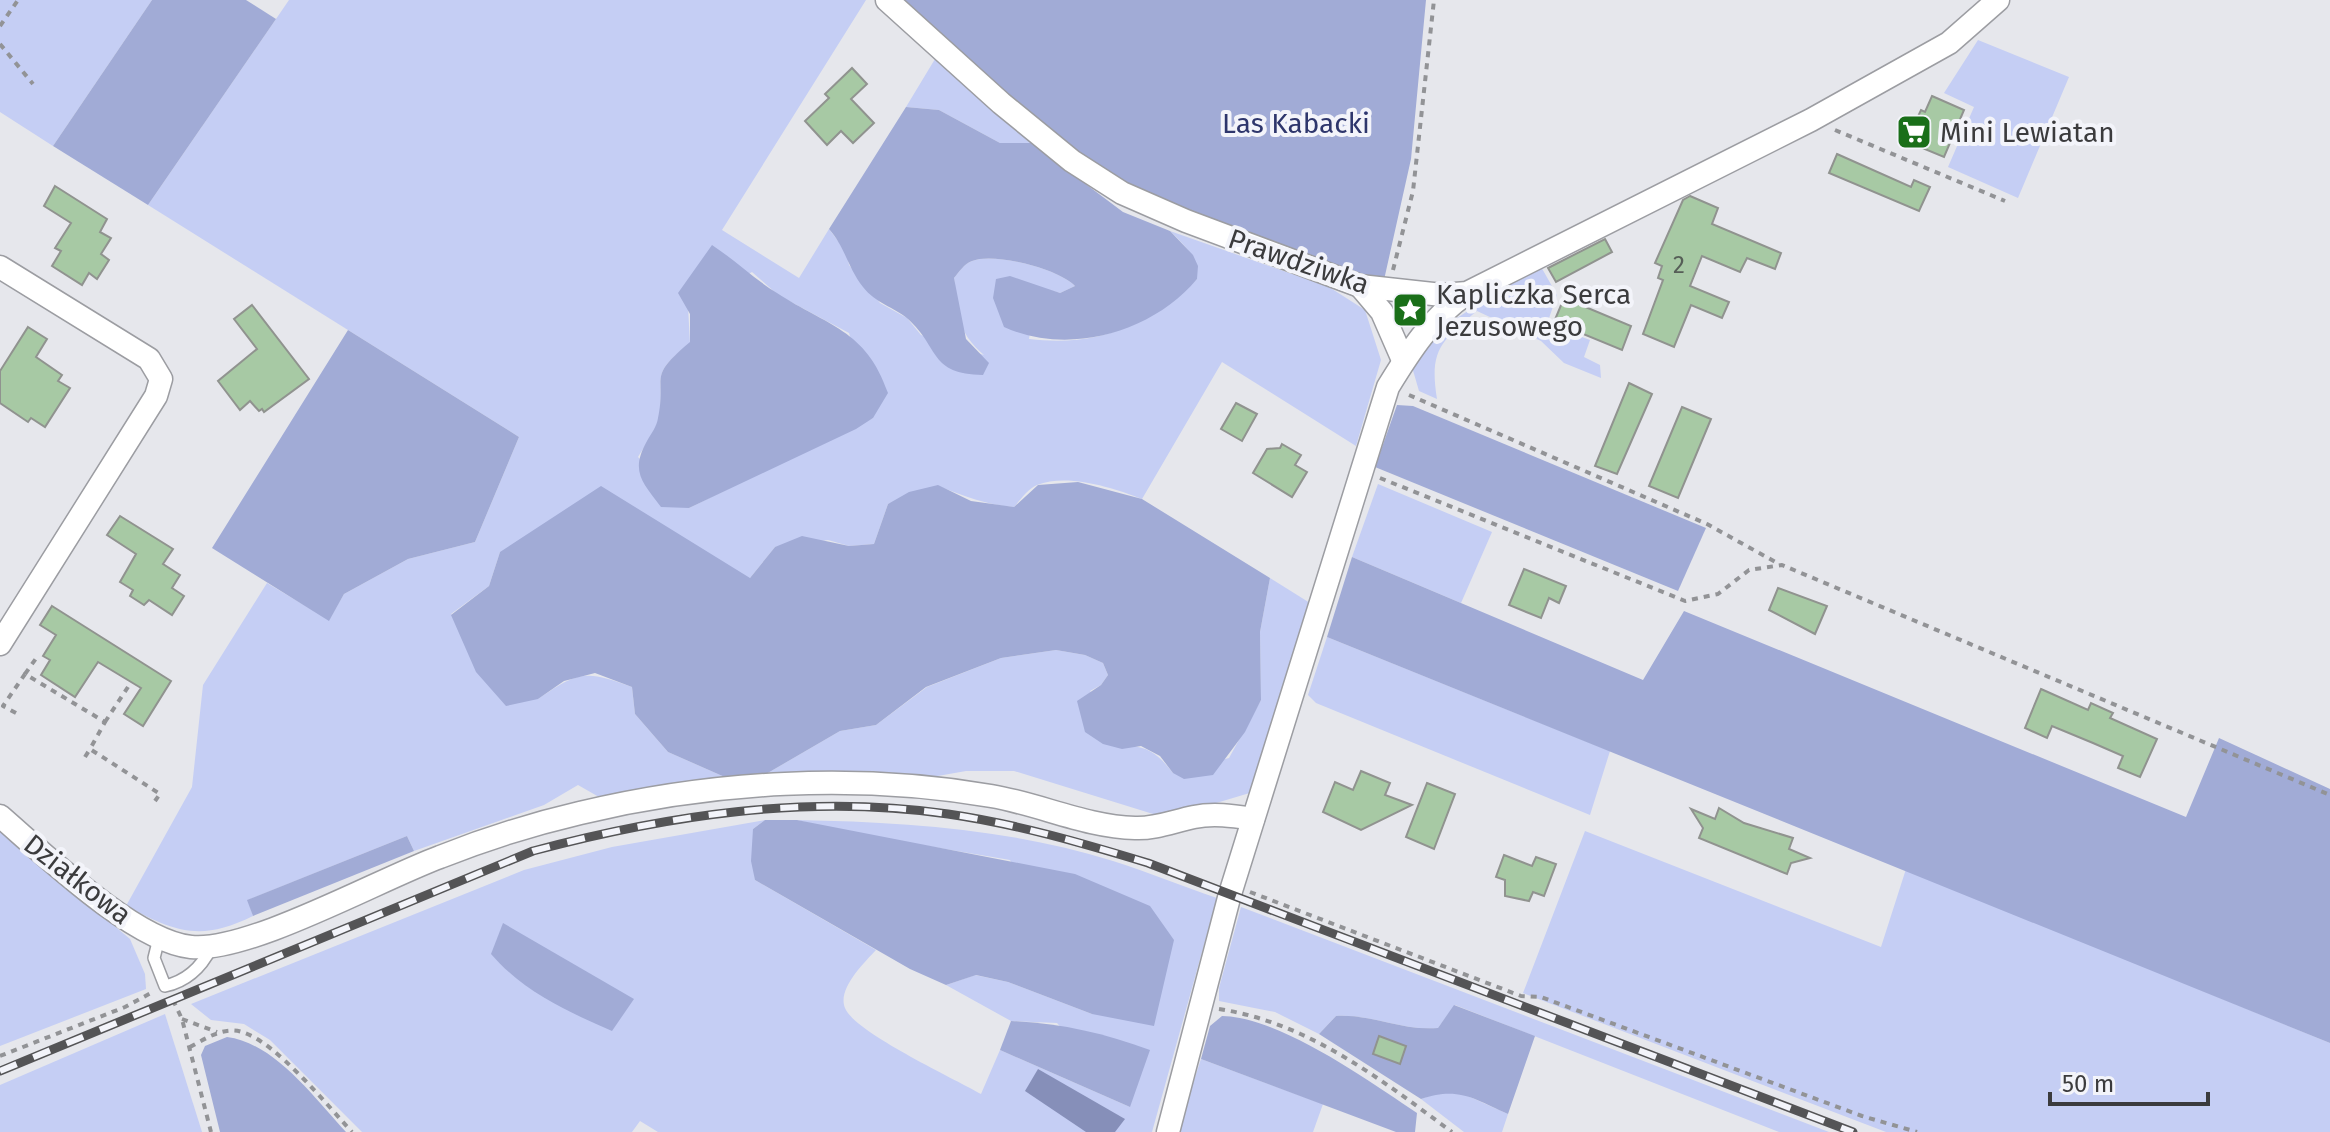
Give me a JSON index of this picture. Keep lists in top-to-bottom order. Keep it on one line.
{"streets":{"street":["Prawdziwka","Działkowa"]},"parks":["Las Kabacki"],"places":{"supermarket":["Mini Lewiatan"],"place":["Kapliczka Serca Jezusowego"]},"house_numbers":["2"],"scale_bar":"50 m"}
